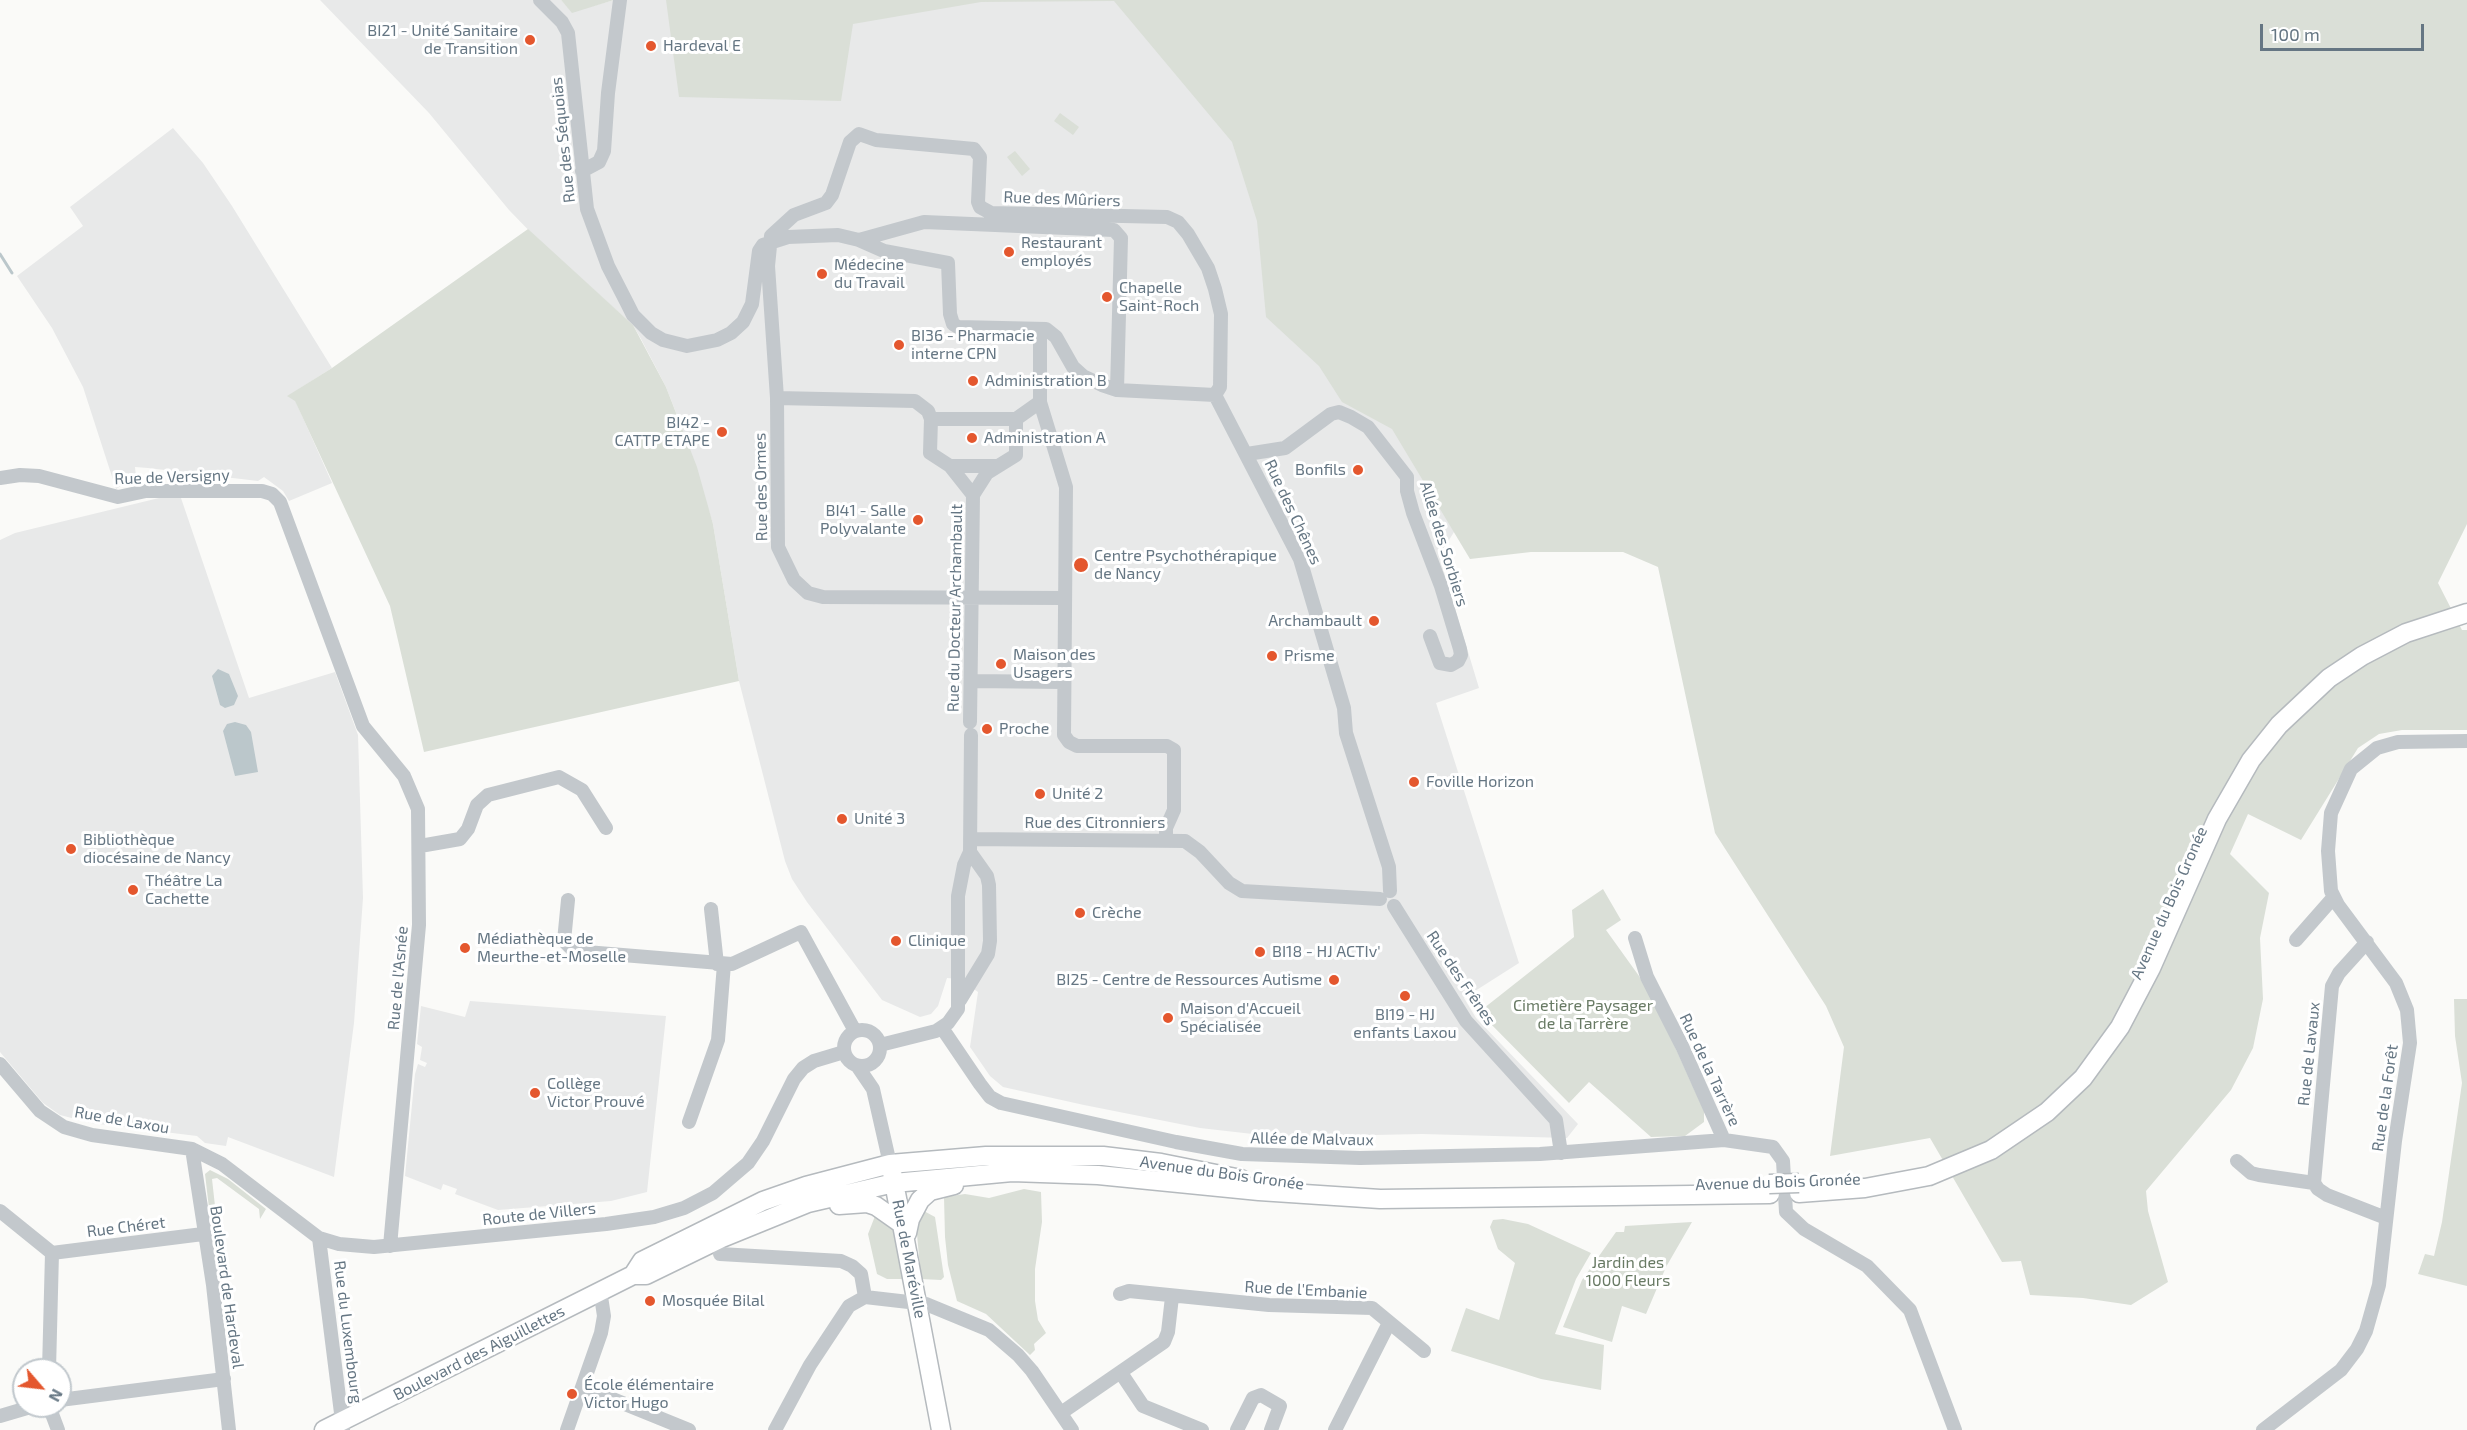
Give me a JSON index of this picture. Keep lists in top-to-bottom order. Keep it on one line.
{"streets":{"main road":["Avenue du Bois Gronée","Rue de Maréville","Boulevard des Aiguillettes"],"street":["Rue des Séquoias","Rue des Mûriers","Rue de Versigny","Rue des Ormes","Rue des Chênes","Allée des Sorbiers","Rue du Docteur Archambault","Rue des Citronniers","Rue de l'Asnée","Rue des Frênes","Rue de Lavaux","Rue de la Tarrère","Rue de la Forêt","Rue de Laxou","Allée de Malvaux","Route de Villers","Rue Chéret","Boulevard de Hardeval","Rue de l'Embanie","Rue du Luxembourg"]},"crossings":[["Rue des Séquoias","Rue des Mûriers"],["Rue des Séquoias","Rue des Ormes"],["Rue des Mûriers","Rue des Ormes"],["Rue des Mûriers","Rue des Chênes"],["Rue de Versigny","Rue de l'Asnée"],["Rue des Ormes","Rue du Docteur Archambault"],["Rue des Chênes","Allée des Sorbiers"],["Rue des Chênes","Rue des Citronniers"],["Rue des Chênes","Rue des Frênes"],["Rue du Docteur Archambault","Rue des Citronniers"],["Avenue du Bois Gronée","Rue de Maréville"],["Avenue du Bois Gronée","Boulevard des Aiguillettes"],["Rue de l'Asnée","Route de Villers"],["Rue des Frênes","Allée de Malvaux"],["Rue de Lavaux","Rue de la Forêt"],["Rue de la Tarrère","Allée de Malvaux"],["Rue de Laxou","Route de Villers"],["Rue de Laxou","Boulevard de Hardeval"],["Route de Villers","Rue de Maréville"],["Route de Villers","Boulevard de Hardeval"],["Route de Villers","Rue du Luxembourg"],["Rue Chéret","Boulevard de Hardeval"],["Rue de Maréville","Boulevard des Aiguillettes"],["Rue du Luxembourg","Boulevard des Aiguillettes"]],"parks":["Cimetière Paysager de la Tarrère","Jardin des 1000 Fleurs"],"places":["BI21 - Unité Sanitaire de Transition","Hardeval E","Restaurant employés","Médecine du Travail","Chapelle Saint-Roch","BI36 - Pharmacie interne CPN","Administration B","BI42 - CATTP ETAPE","Administration A","Bonfils","BI41 - Salle Polyvalante","Centre Psychothérapique de Nancy","Archambault","Prisme","Maison des Usagers","Proche","Foville Horizon","Unité 2","Unité 3","Bibliothèque diocésaine de Nancy","Théâtre La Cachette","Crèche","Clinique","Médiathèque de Meurthe-et-Moselle","BI18 - HJ ACTIv'","BI25 - Centre de Ressources Autisme","BI19 - HJ enfants Laxou","Maison d'Accueil Spécialisée","Collège Victor Prouvé","Mosquée Bilal","École élémentaire Victor Hugo"],"scale_bar":"100 m","north":"bottom right"}
